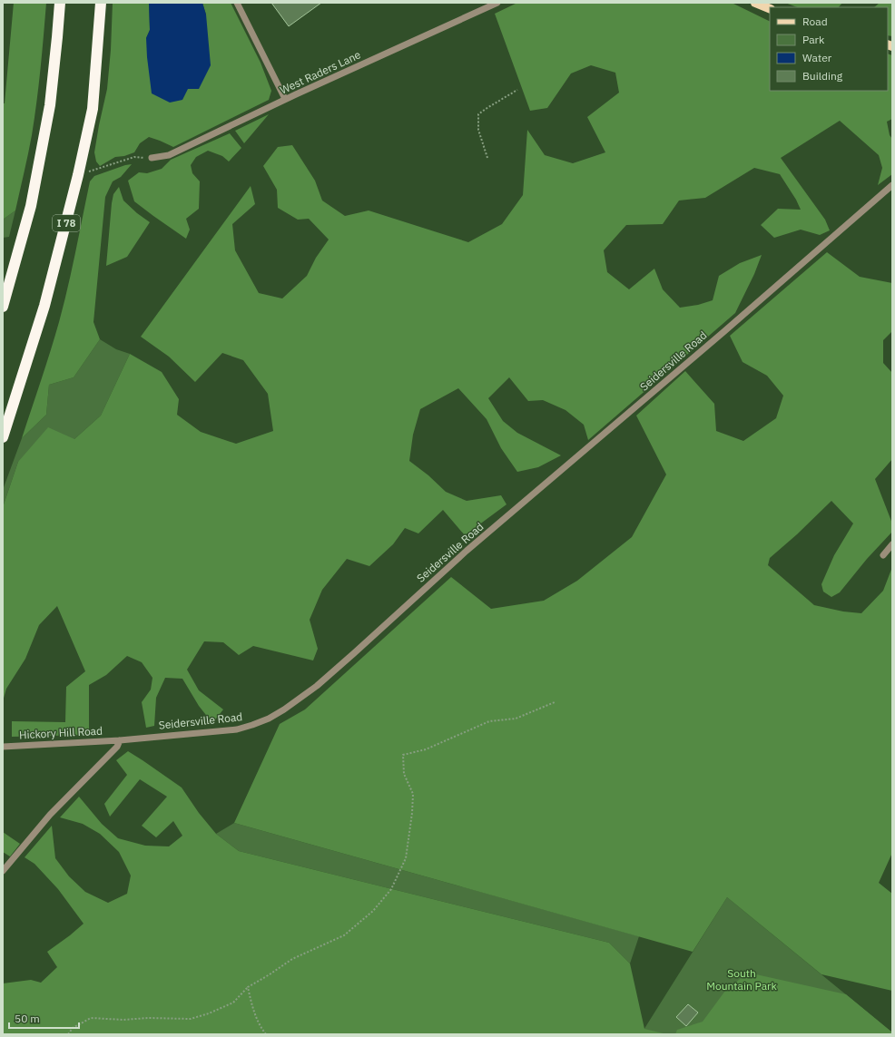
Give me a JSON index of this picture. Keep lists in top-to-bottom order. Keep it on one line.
{"streets":{"highway":["I 78"],"street":["West Raders Lane","Seidersville Road","Hickory Hill Road"]},"crossings":[["Seidersville Road","Hickory Hill Road"]],"parks":["South Mountain Park"],"legend":["Road","Park","Water","Building"],"scale_bar":"50 m"}
